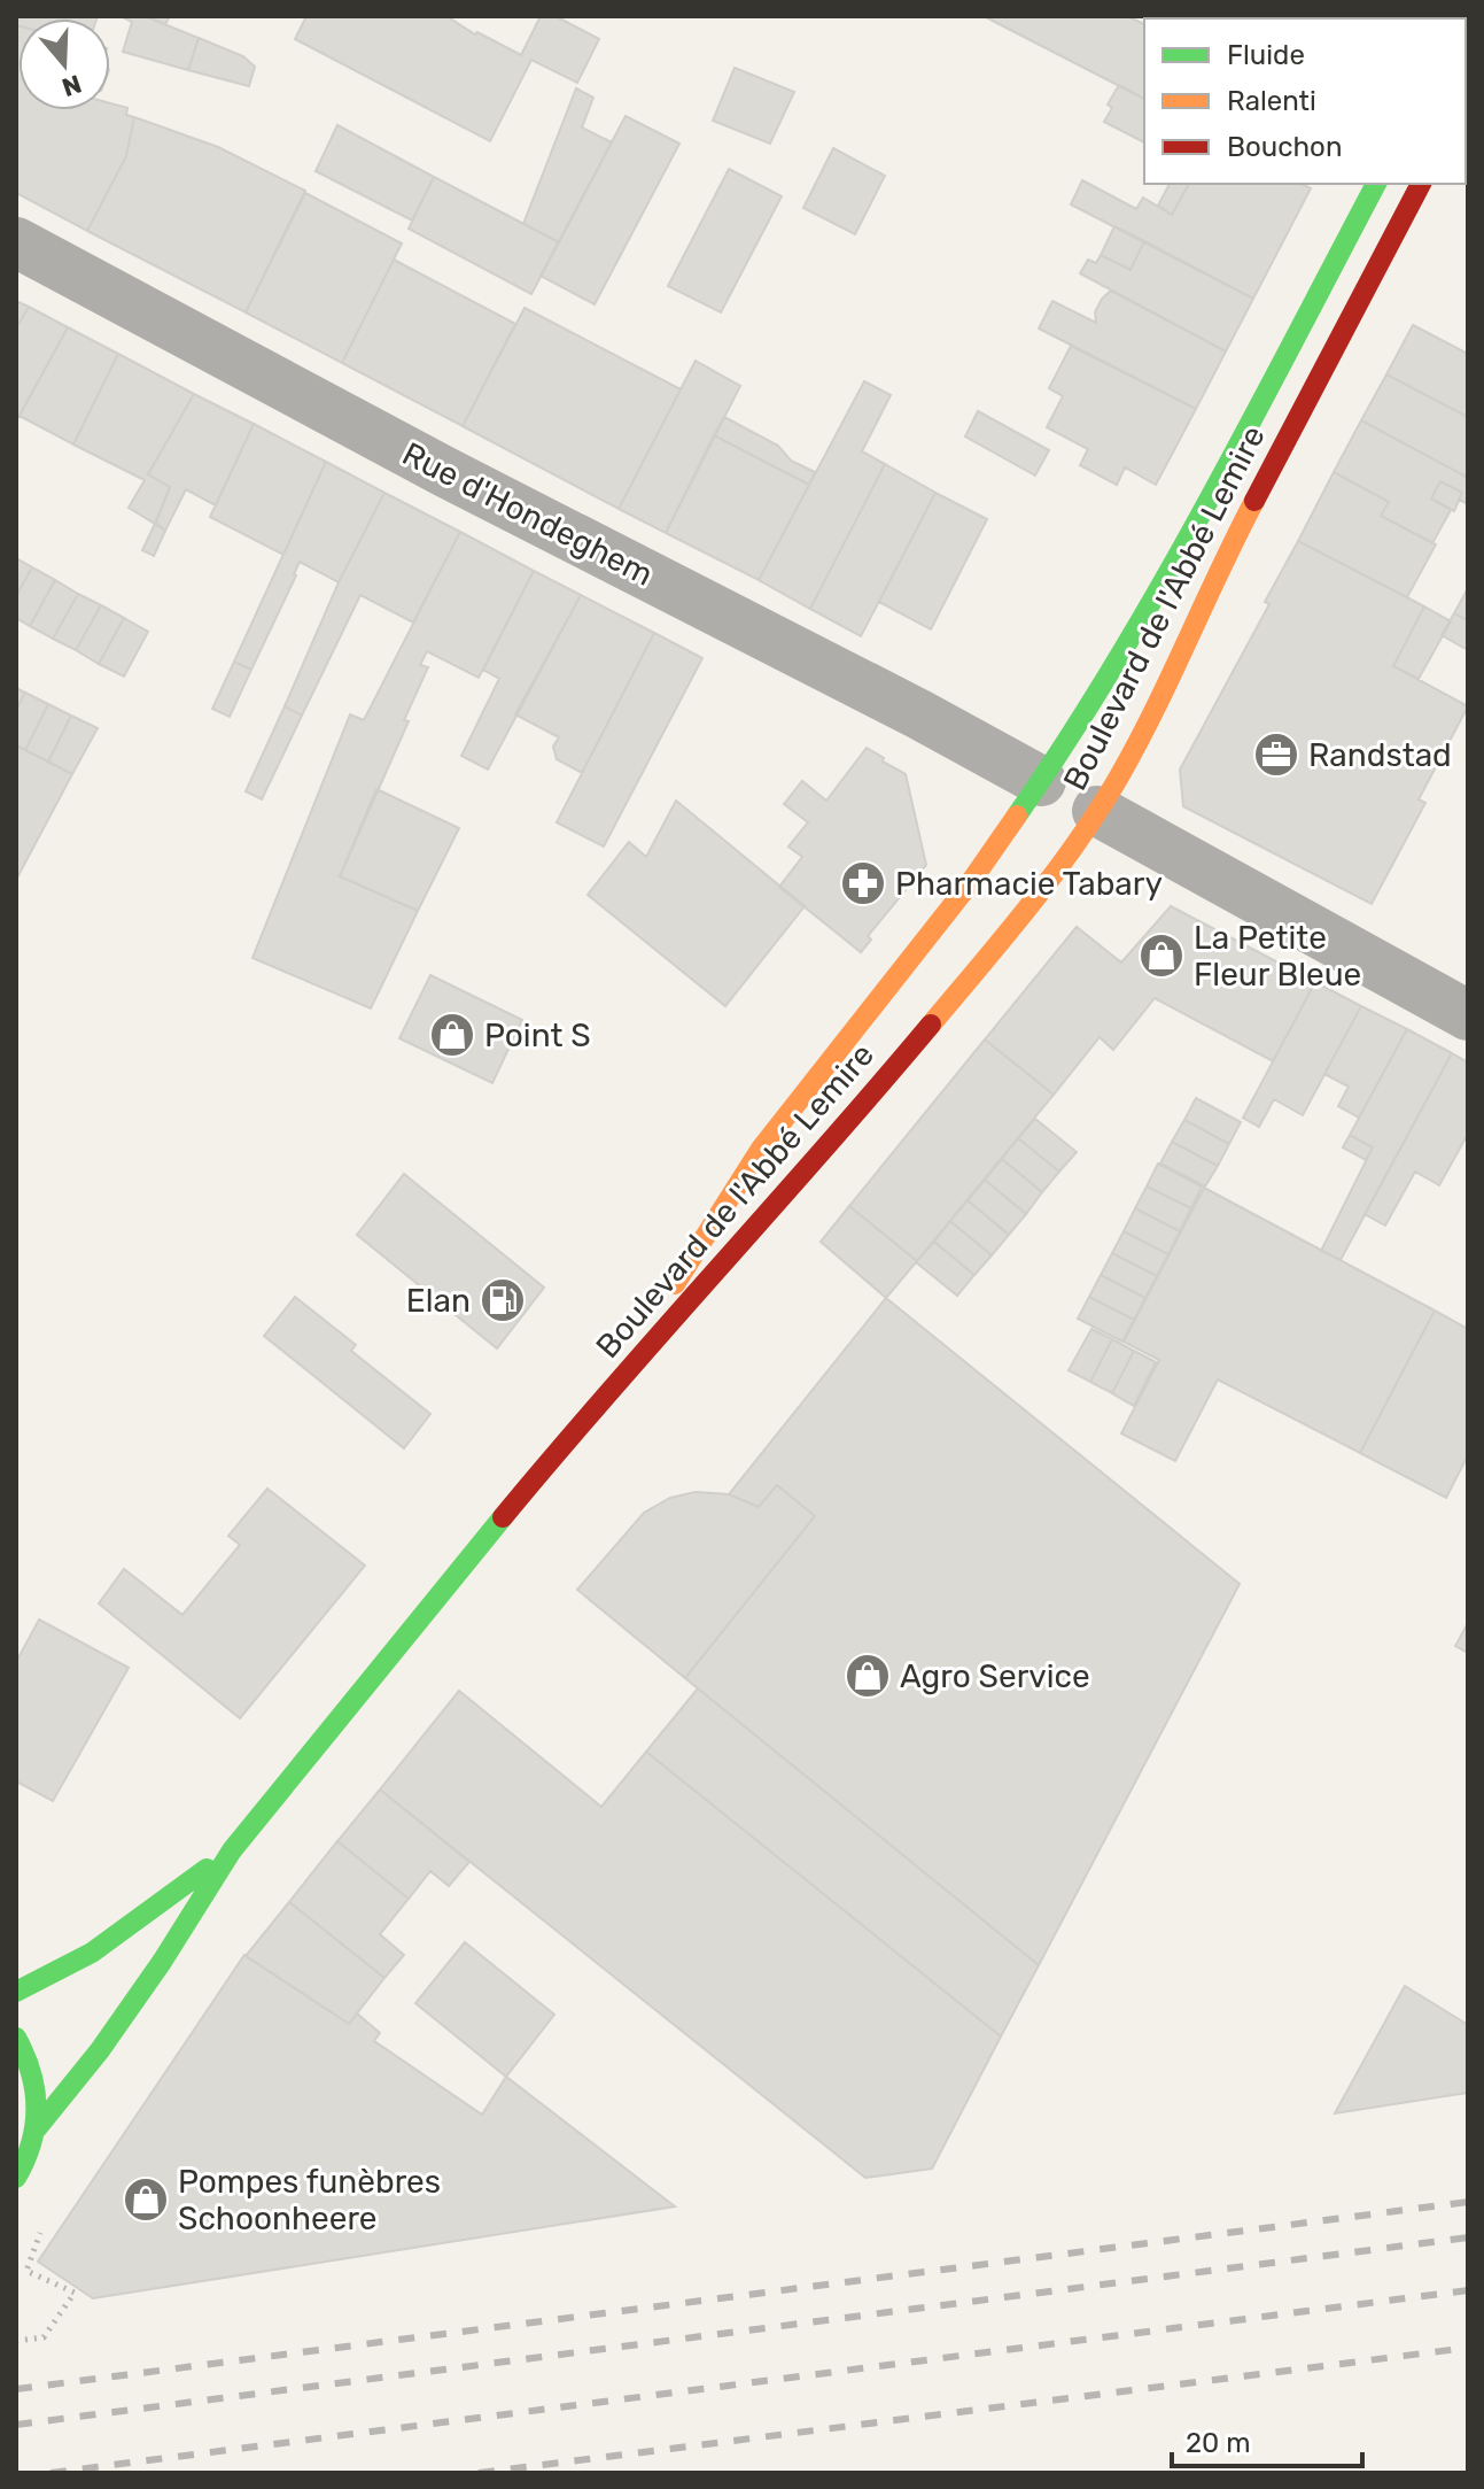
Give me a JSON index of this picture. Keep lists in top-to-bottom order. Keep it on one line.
{"streets":{"main road":["Boulevard de l'Abbé Lemire"],"street":["Rue d'Hondeghem"]},"crossings":[["Rue d'Hondeghem","Boulevard de l'Abbé Lemire"]],"places":{"office":["Randstad"],"pharmacy":["Pharmacie Tabary"],"shop":["La Petite Fleur Bleue","Point S","Agro Service","Pompes funèbres Schoonheere"],"fuel station":["Elan"]},"legend":["Fluide","Ralenti","Bouchon"],"scale_bar":"20 m","north":"bottom"}
